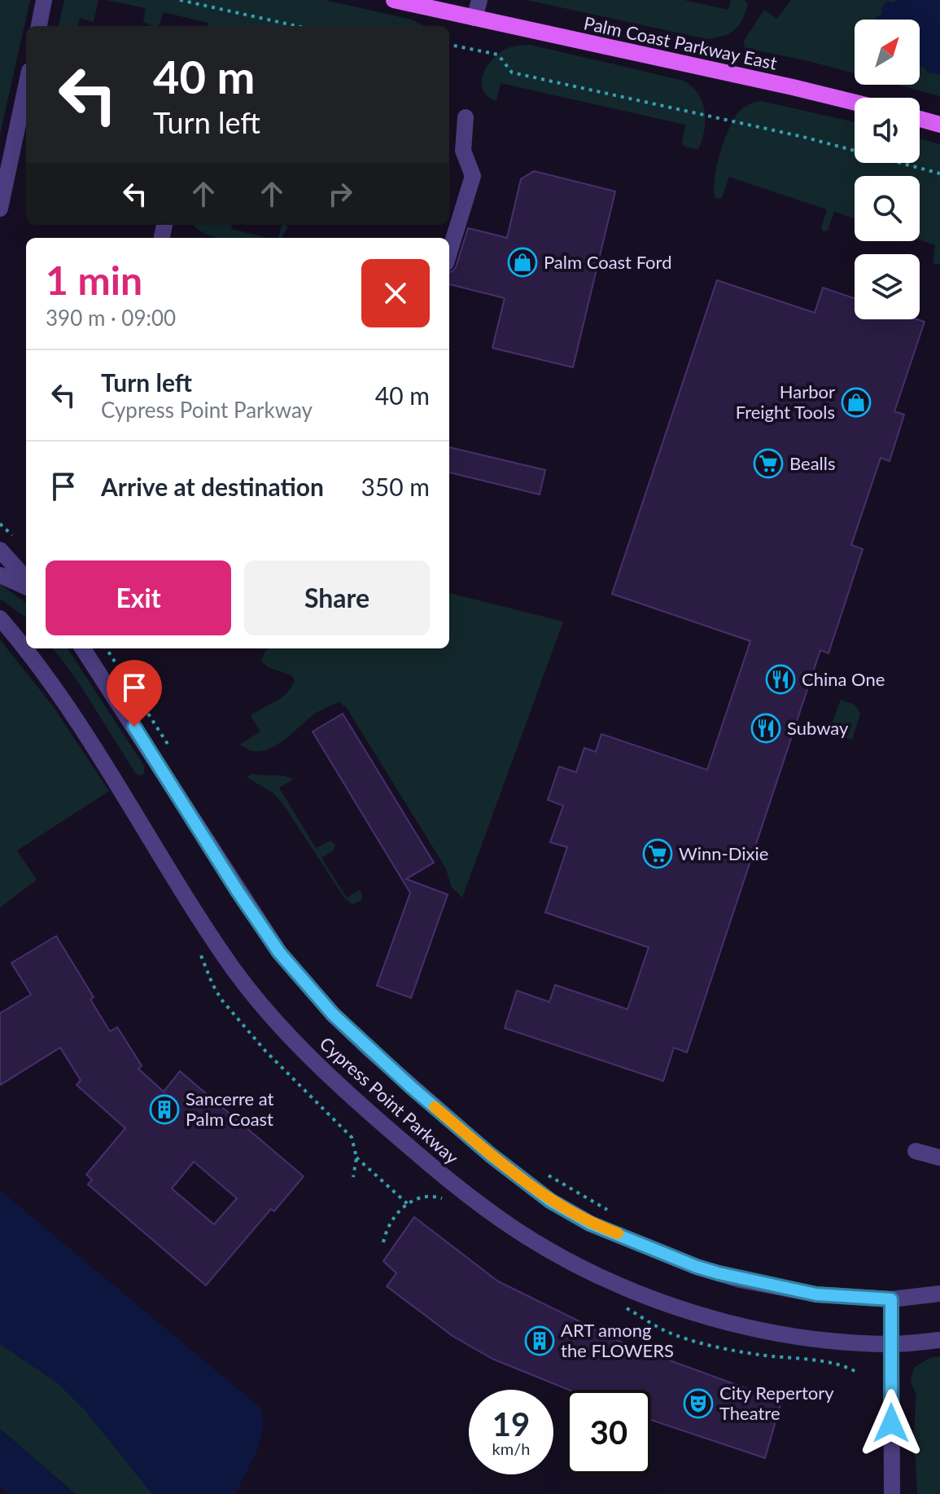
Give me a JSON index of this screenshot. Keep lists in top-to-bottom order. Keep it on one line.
{"streets":{"main road":["Palm Coast Parkway East"],"street":["Cypress Point Parkway"]},"places":{"shop":["Palm Coast Ford","Harbor Freight Tools"],"supermarket":["Bealls","Winn-Dixie"],"restaurant":["China One","Subway"],"building":["Sancerre at Palm Coast","ART among the FLOWERS"],"theatre":["City Repertory Theatre"]},"north":"top right","page":{"turn":["40 m","Turn left"],"heading":["1 min","390 m · 09:00"],"list":[{"name":"Turn left","note":"Cypress Point Parkway","value":"40 m"},{"name":"Arrive at destination","value":"350 m"}],"buttons":["Exit","Share"],"speed":"19 km/h","limit":"30"}}
